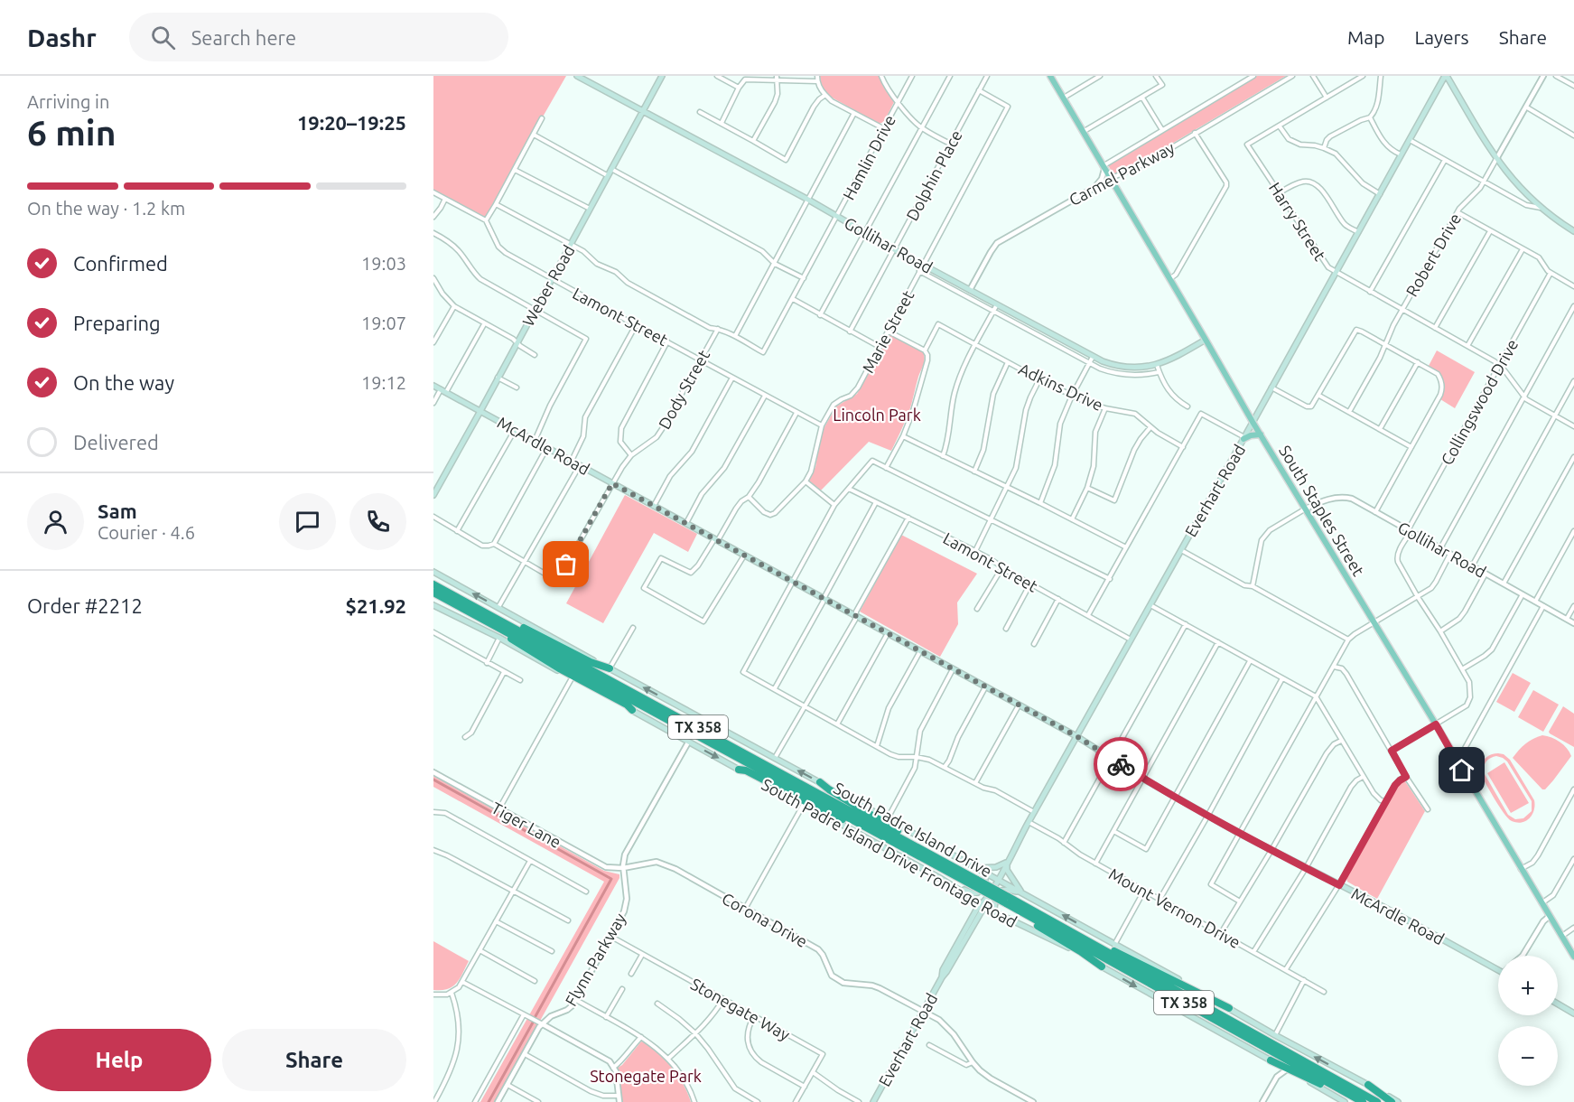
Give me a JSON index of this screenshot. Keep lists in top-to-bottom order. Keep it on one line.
{"streets":{"highway":["TX 358","South Padre Island Drive"],"main road":["Gollihar Road","Weber Road","McArdle Road","Everhart Road","South Staples Street","South Padre Island Drive Frontage Road"],"street":["Hamlin Drive","Carmel Parkway","Dolphin Place","Harry Street","Robert Drive","Lamont Street","Marie Street","Adkins Drive","Dody Street","Collingswood Drive","Tiger Lane","Mount Vernon Drive","Corona Drive","Flynn Parkway","Stonegate Way"]},"crossings":[["Hamlin Drive","Gollihar Road"],["Carmel Parkway","Gollihar Road"],["Carmel Parkway","South Staples Street"],["Dolphin Place","Gollihar Road"],["Dolphin Place","Marie Street"],["Harry Street","Robert Drive"],["Harry Street","Collingswood Drive"],["Harry Street","Everhart Road"],["Gollihar Road","Weber Road"],["Gollihar Road","Marie Street"],["Gollihar Road","Collingswood Drive"],["Gollihar Road","South Staples Street"],["Weber Road","Lamont Street"],["Weber Road","McArdle Road"],["Lamont Street","Marie Street"],["Lamont Street","Dody Street"],["Lamont Street","Everhart Road"],["Dody Street","McArdle Road"],["Collingswood Drive","South Staples Street"],["McArdle Road","Everhart Road"],["Everhart Road","South Staples Street"],["Everhart Road","South Padre Island Drive Frontage Road"],["Everhart Road","Mount Vernon Drive"],["Everhart Road","Corona Drive"],["Tiger Lane","Corona Drive"],["Tiger Lane","Flynn Parkway"],["South Padre Island Drive Frontage Road","Flynn Parkway"],["Corona Drive","Flynn Parkway"],["Flynn Parkway","Stonegate Way"]],"parks":["Lincoln Park","Stonegate Park"],"page":{"header":"Dashr","search":"Search here","nav":["Map","Layers","Share"],"heading":["6 min","Arriving in","19:20–19:25"],"panel":["Sam","Courier · 4.6","Order #2212","$21.92"],"bar":"On the way · 1.2 km","list":[["Confirmed","19:03"],["Preparing","19:07"],["On the way","19:12"],"Delivered"],"map_buttons":["+","−"],"buttons":["Help","Share"]}}
